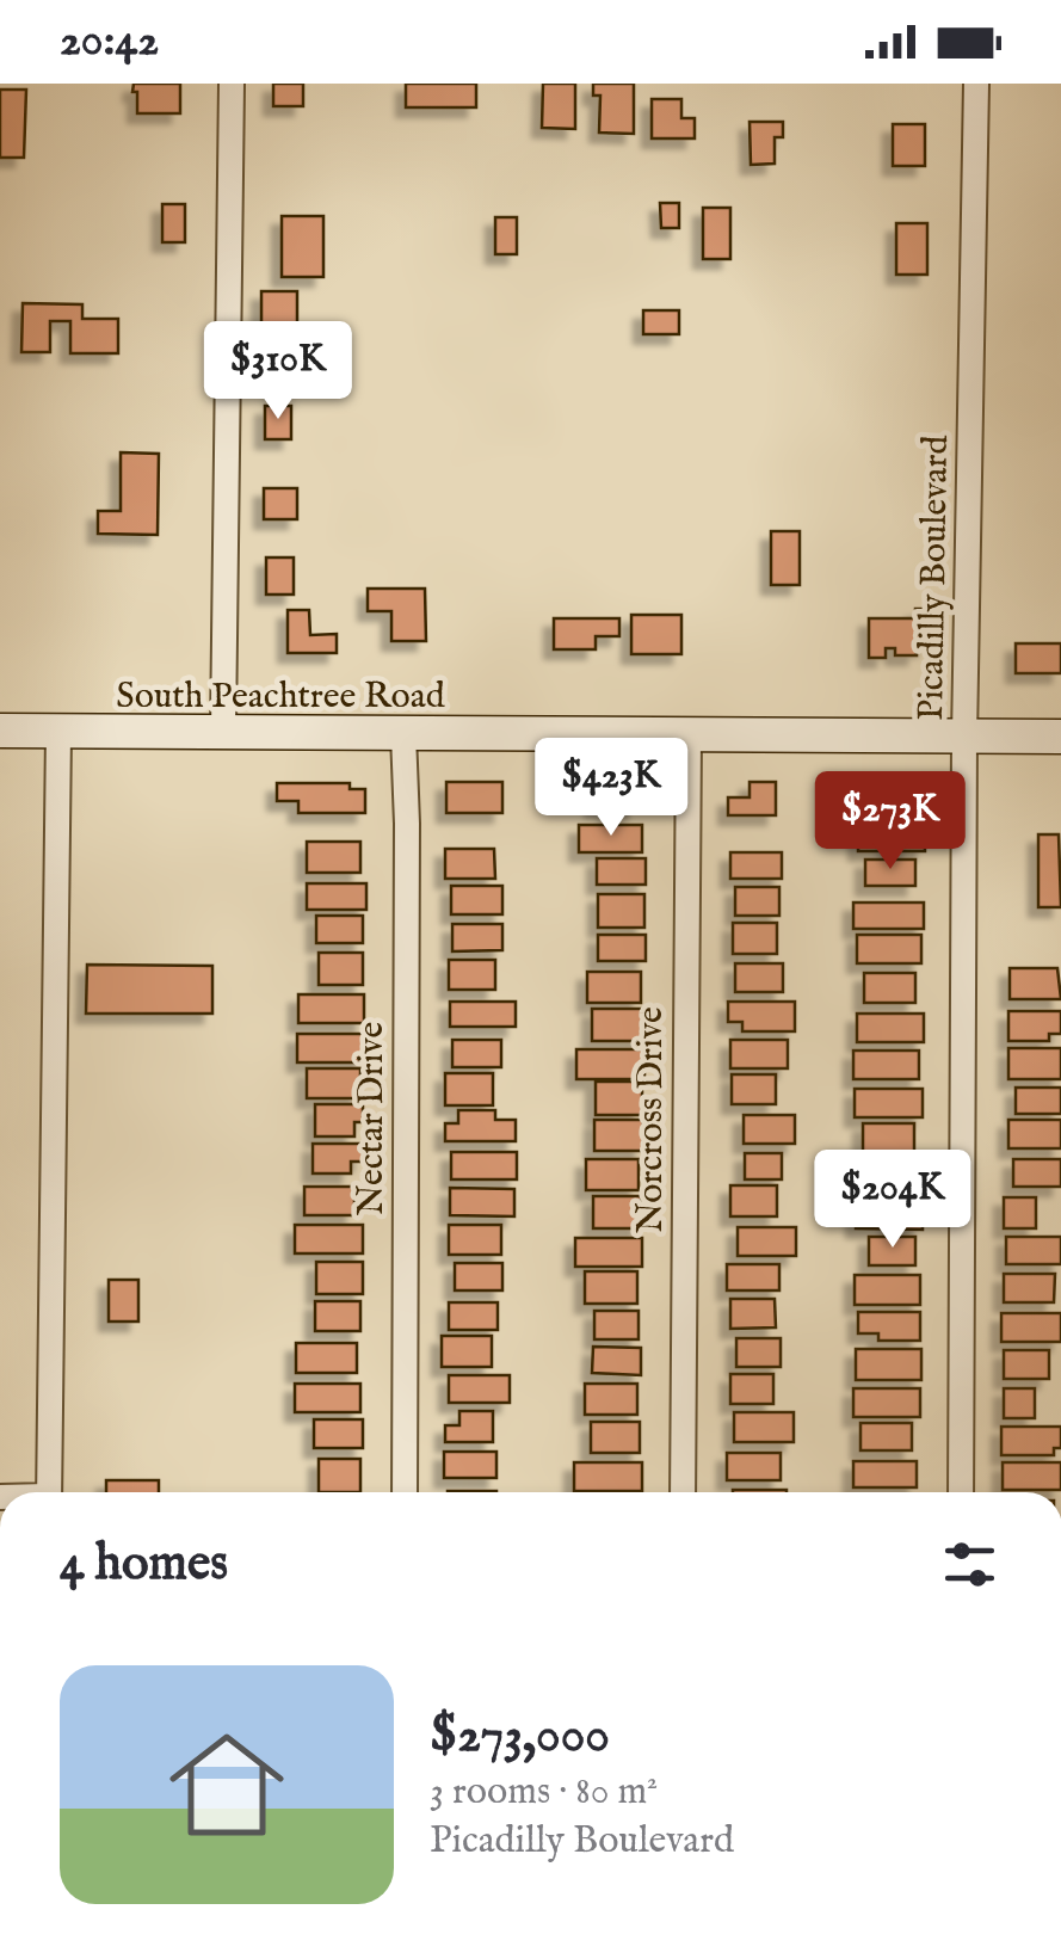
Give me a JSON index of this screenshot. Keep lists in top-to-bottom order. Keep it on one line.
{"streets":{"main road":["South Peachtree Road"],"street":["Picadilly Boulevard","Nectar Drive","Norcross Drive"]},"crossings":[["Picadilly Boulevard","South Peachtree Road"],["South Peachtree Road","Nectar Drive"],["South Peachtree Road","Norcross Drive"]],"page":{"status":"20:42","price":["$310K","$423K","$273K","$204K"],"heading":"4 homes","list":[{"name":"$273,000","note":"3 rooms · 80 m² · Picadilly Boulevard"}]}}
